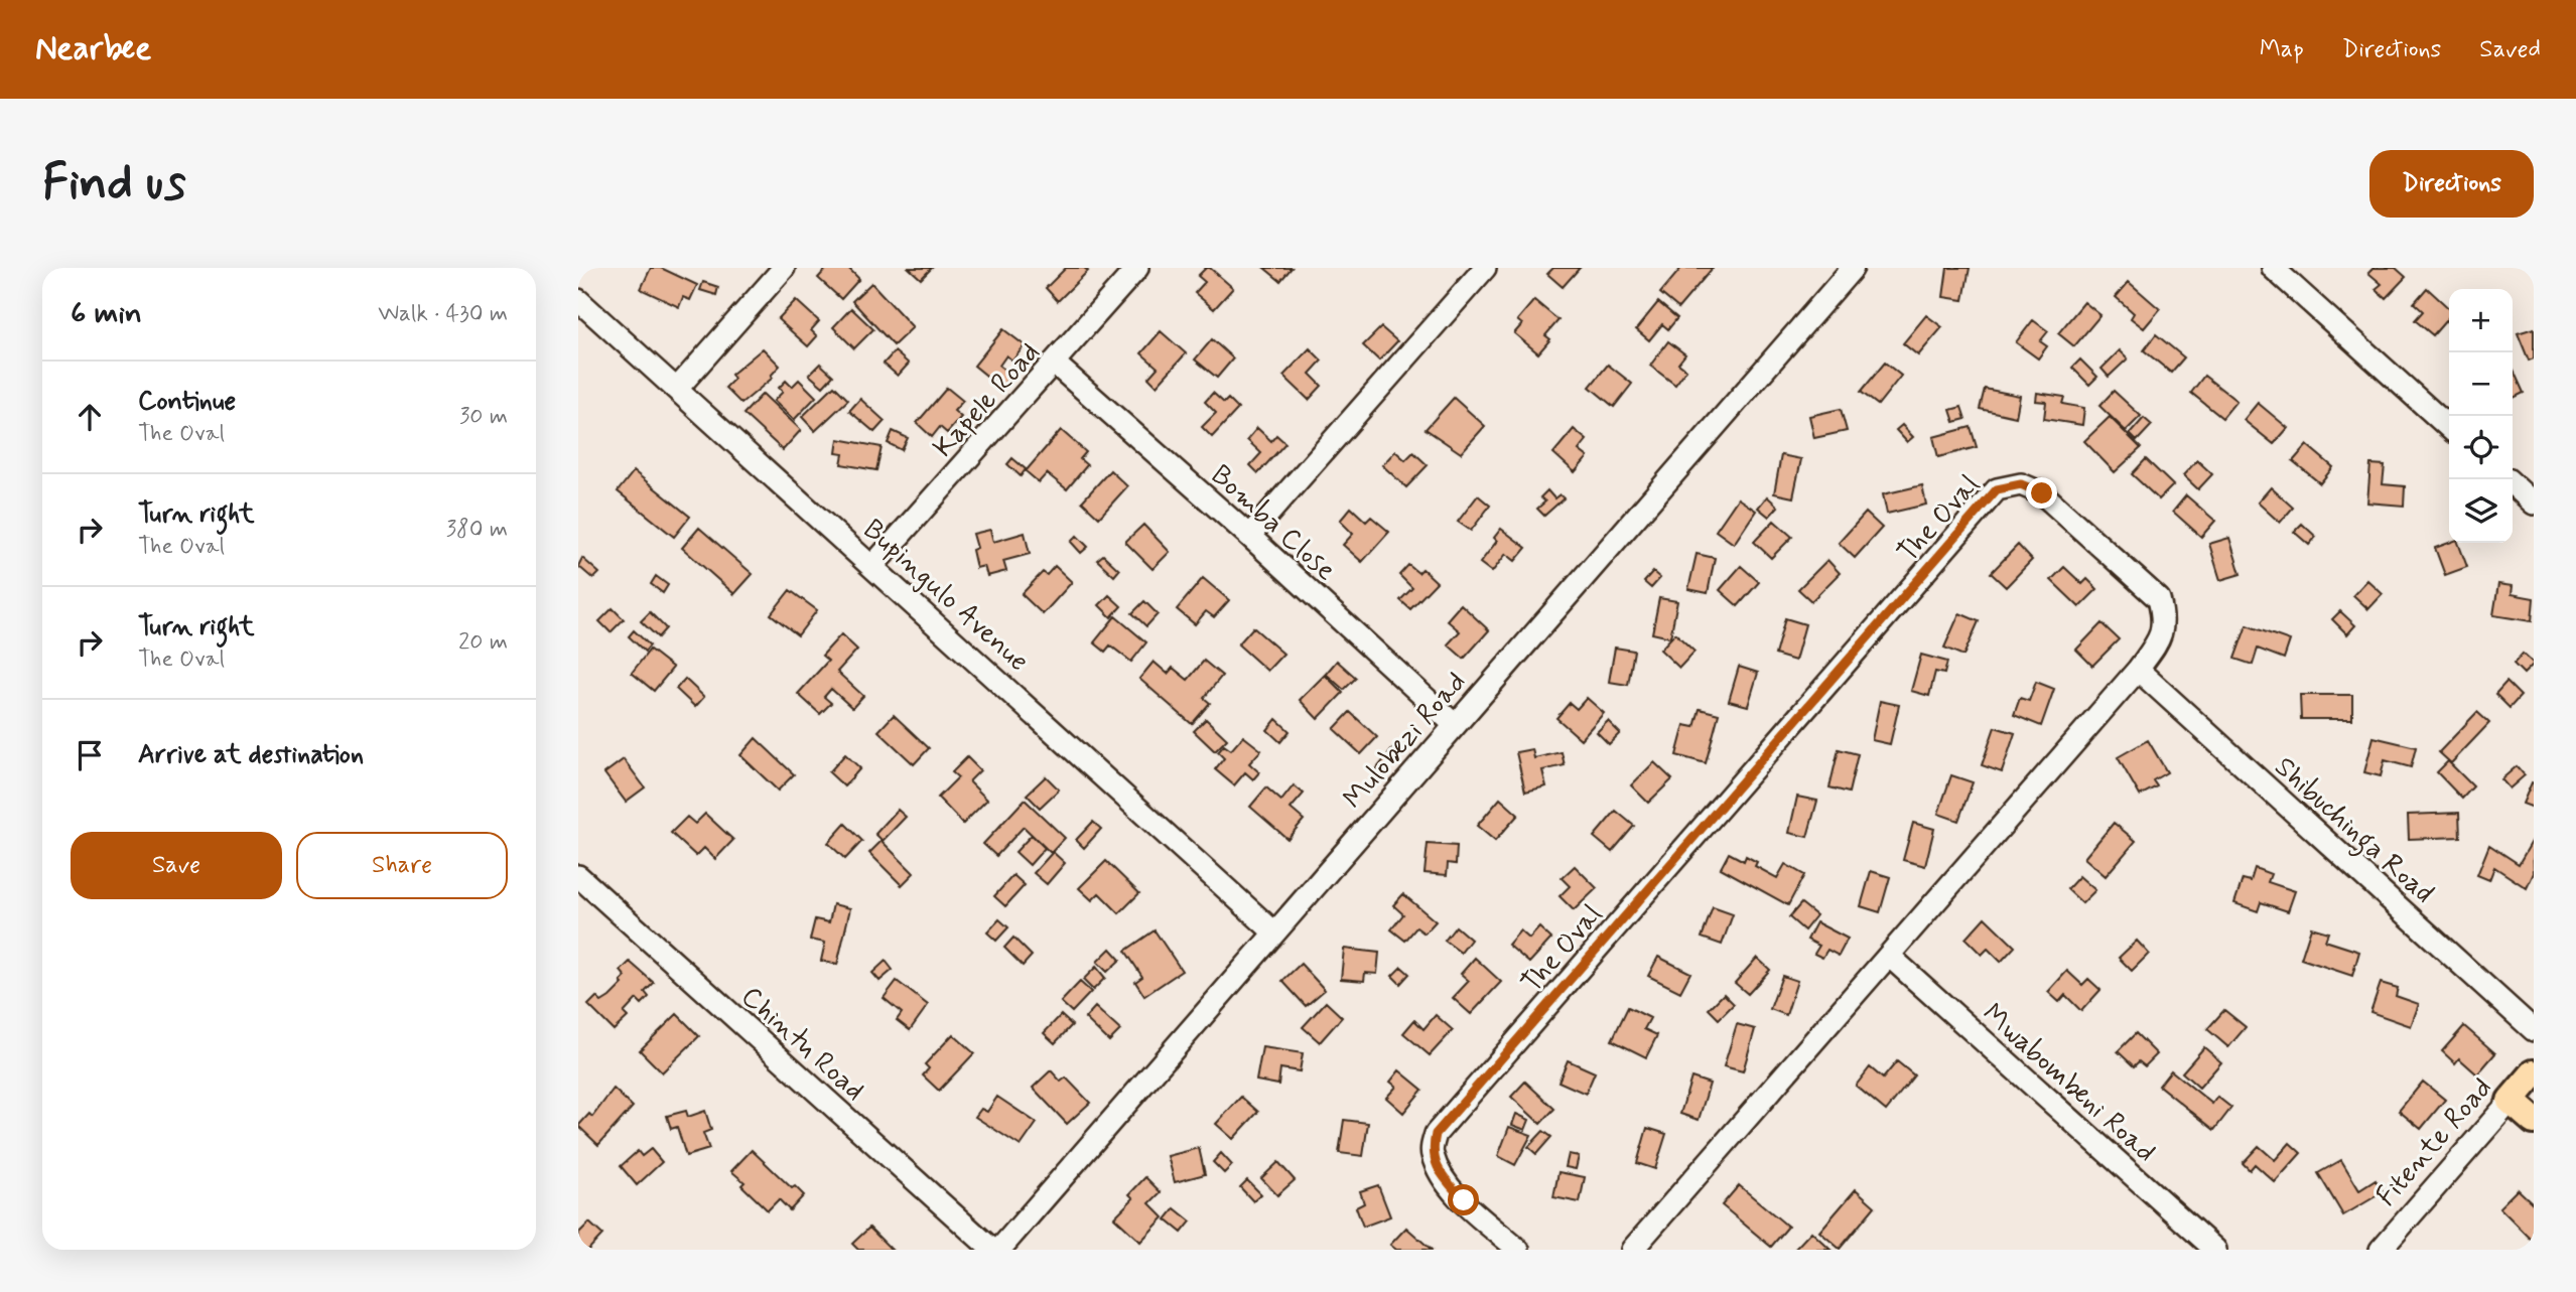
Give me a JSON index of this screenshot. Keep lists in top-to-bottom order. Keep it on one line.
{"streets":{"main road":["Fitente Road"],"street":["Kapele Road","The Oval","Bomba Close","Bupingulo Avenue","Mulobezi Road","Shibuchinga Road","Chintu Road","Mwabombeni Road"]},"crossings":[["Kapele Road","Bomba Close"],["Kapele Road","Bupingulo Avenue"],["The Oval","Shibuchinga Road"],["The Oval","Mwabombeni Road"],["Bomba Close","Mulobezi Road"],["Bupingulo Avenue","Mulobezi Road"]],"page":{"header":"Nearbee","nav":["Map","Directions","Saved"],"buttons":["Directions",["Save","Share"]],"title":"Find us","heading":["6 min","Walk · 430 m"],"map_buttons":["+","−"],"list":[["Continue","The Oval","30 m"],["Turn right","The Oval","380 m"],["Turn right","The Oval","20 m"],"Arrive at destination"]}}
